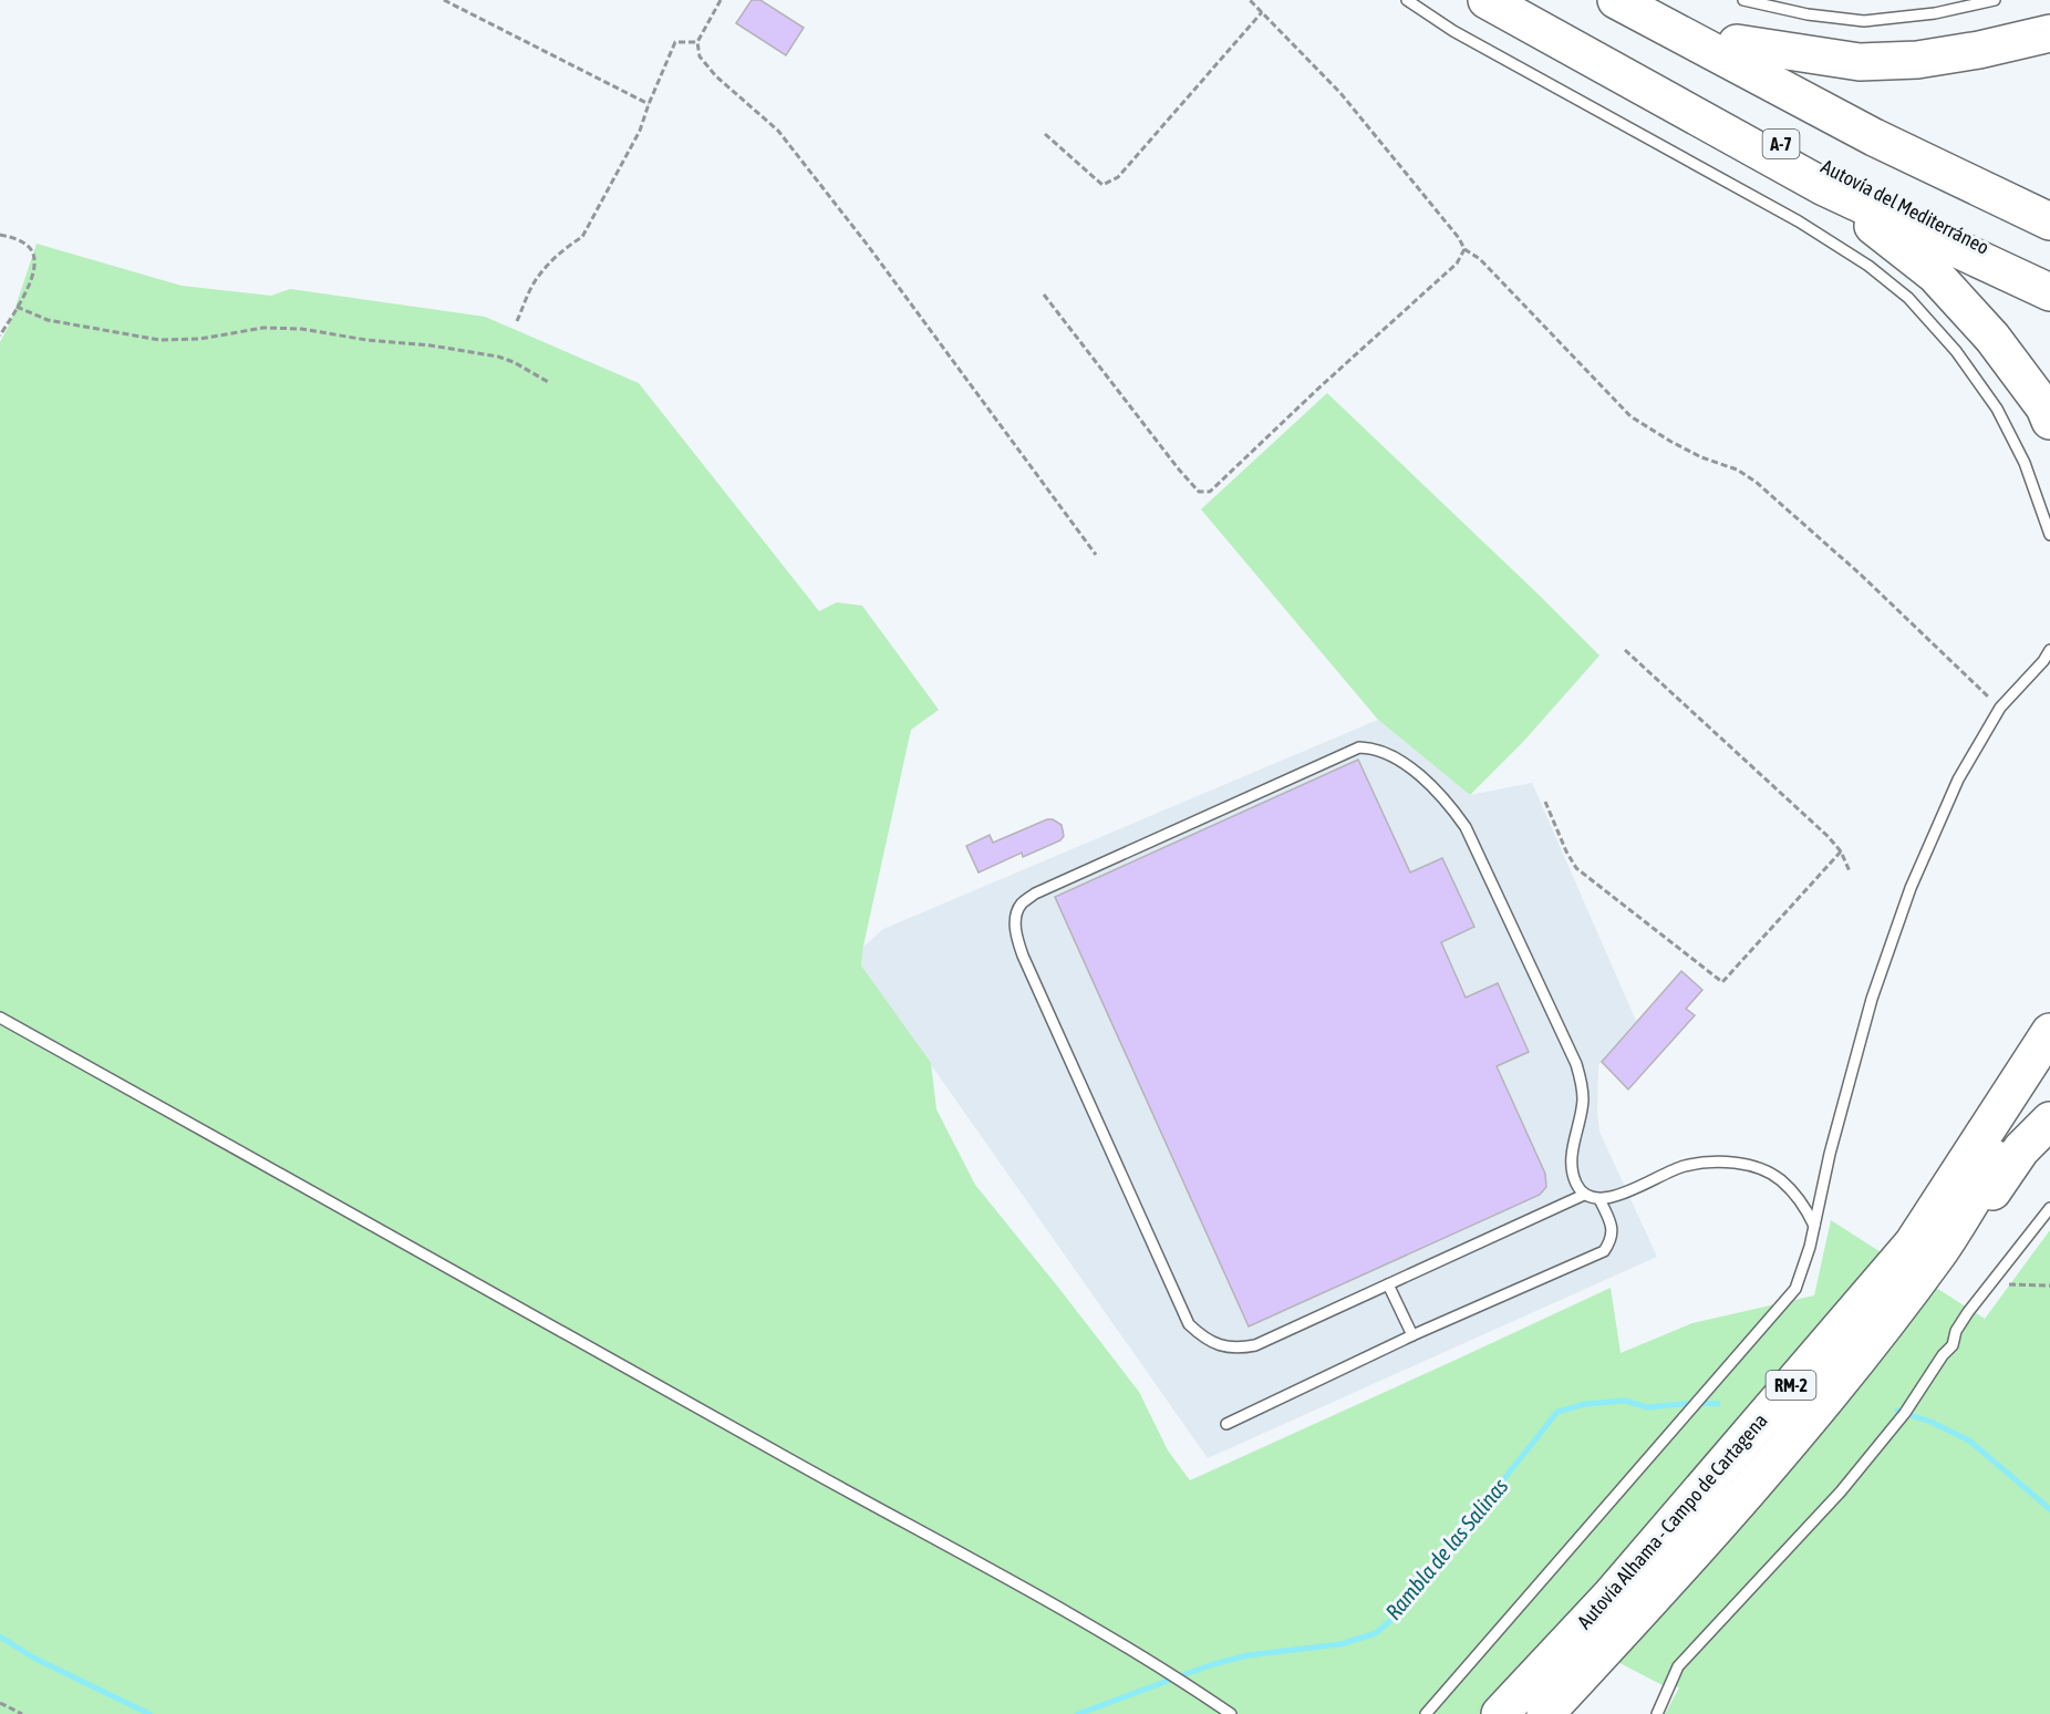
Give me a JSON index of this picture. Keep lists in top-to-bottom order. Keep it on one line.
{"streets":{"highway":["A-7","Autovía del Mediterráneo","RM-2","Autovía Alhama - Campo de Cartagena"]},"crossings":[["RM-2","Autovía Alhama - Campo de Cartagena"]],"water":["Rambla de las Salinas"]}
